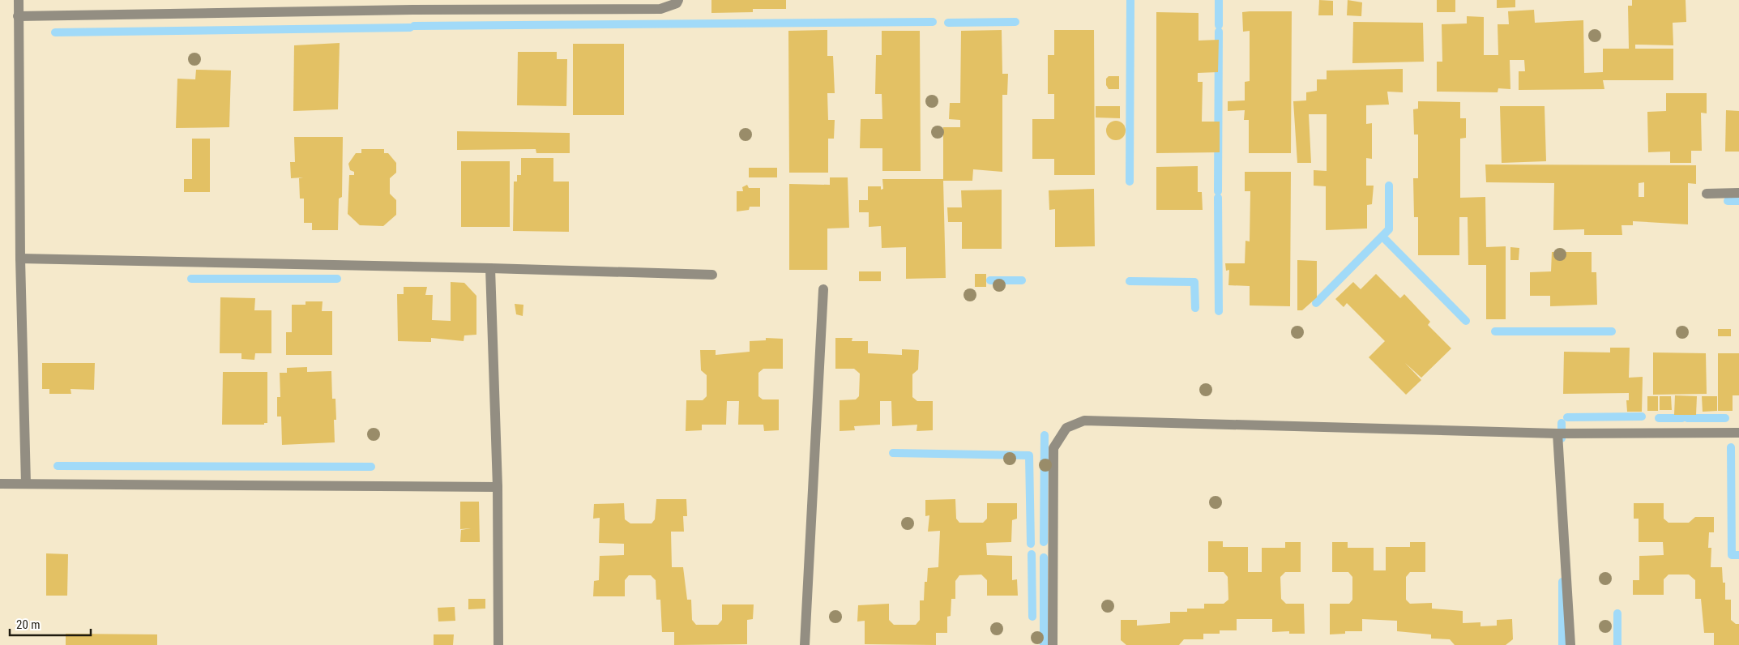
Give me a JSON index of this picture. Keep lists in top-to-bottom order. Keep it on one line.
{"scale_bar":"20 m"}
